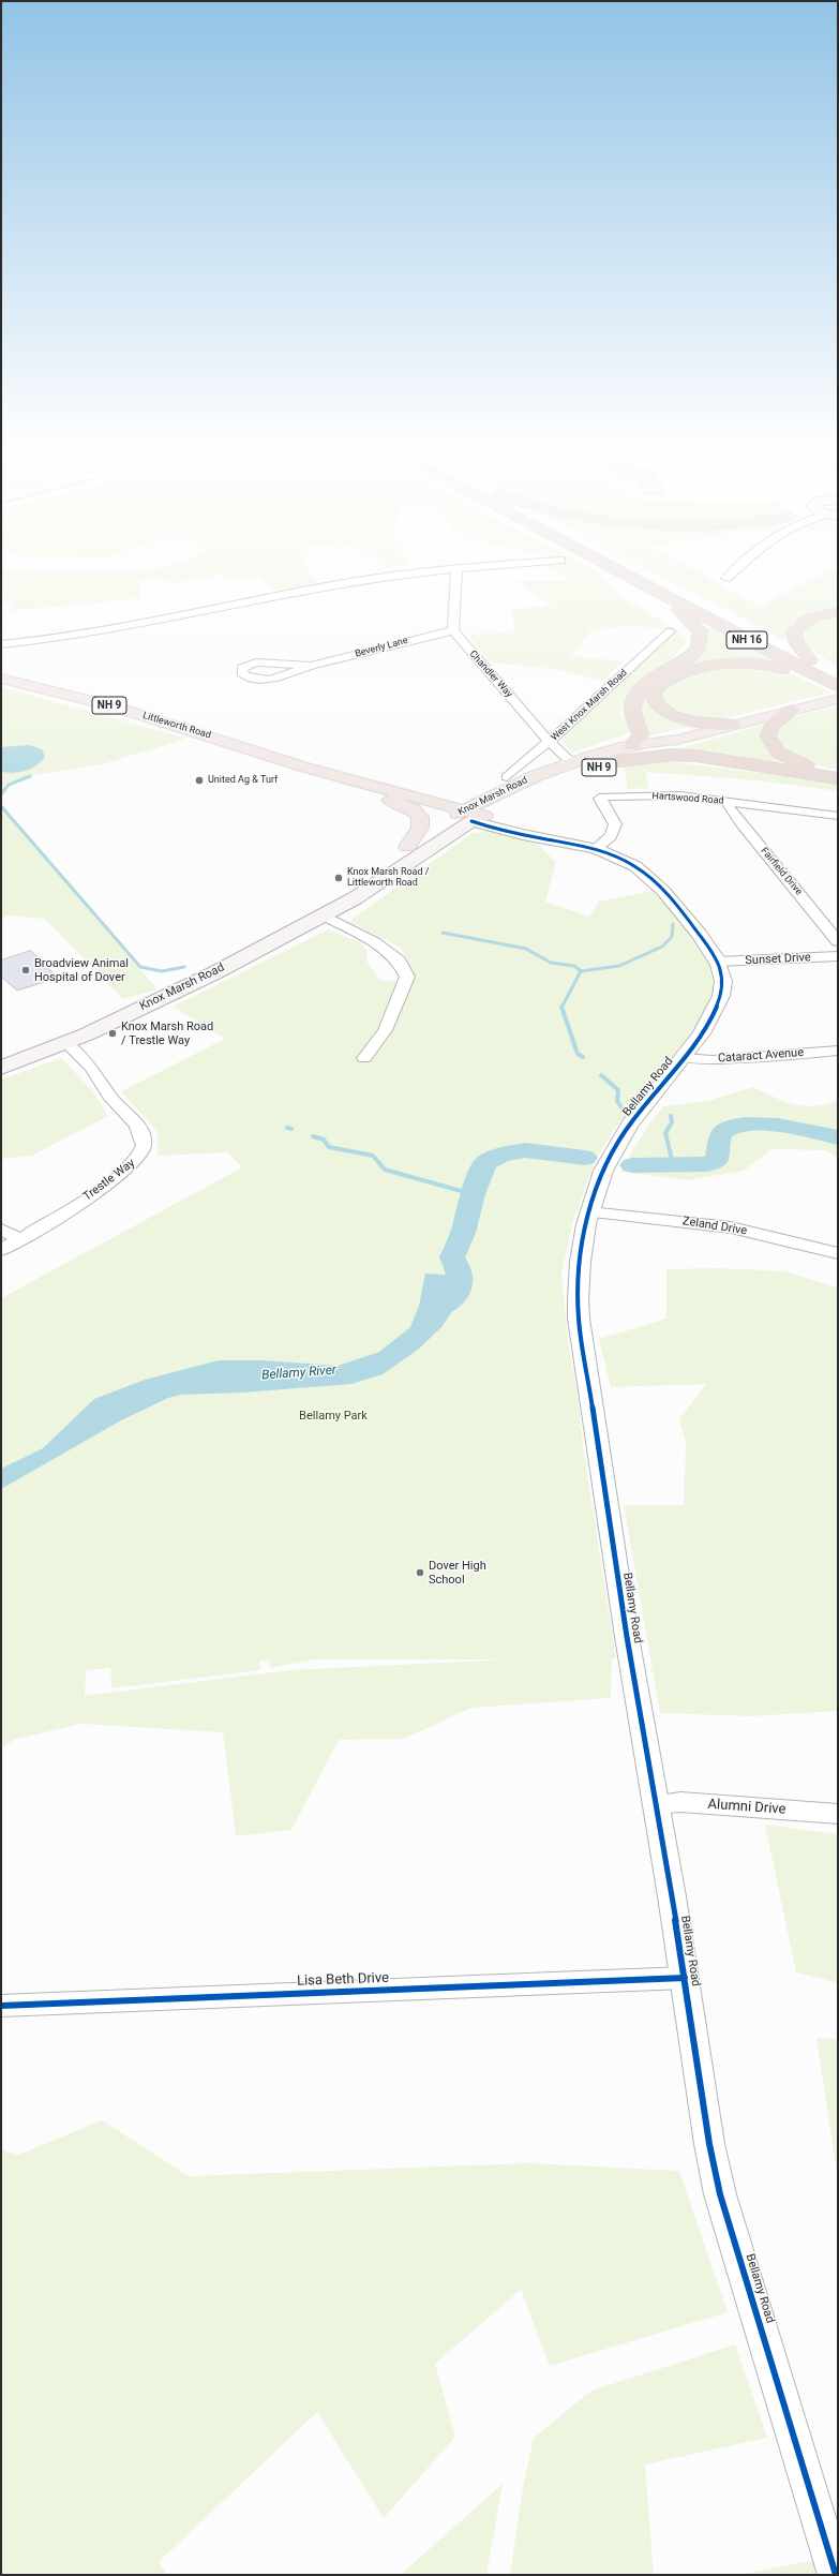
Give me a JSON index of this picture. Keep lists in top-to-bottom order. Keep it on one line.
{"streets":{"highway":["NH 16"],"main road":["NH 9","Littleworth Road","Knox Marsh Road"],"street":["Beverly Lane","Chandler Way","West Knox Marsh Road","Hartswood Road","Fairfield Drive","Sunset Drive","Cataract Avenue","Bellamy Road","Trestle Way","Zeland Drive","Alumni Drive","Lisa Beth Drive"]},"crossings":[["Beverly Lane","Chandler Way"],["Chandler Way","West Knox Marsh Road"],["Chandler Way","Knox Marsh Road"],["NH 9","West Knox Marsh Road"],["NH 9","Littleworth Road"],["NH 9","Knox Marsh Road"],["West Knox Marsh Road","Knox Marsh Road"],["Littleworth Road","Knox Marsh Road"],["Littleworth Road","Bellamy Road"],["Knox Marsh Road","Bellamy Road"],["Knox Marsh Road","Trestle Way"],["Hartswood Road","Fairfield Drive"],["Hartswood Road","Bellamy Road"],["Sunset Drive","Bellamy Road"],["Cataract Avenue","Bellamy Road"],["Bellamy Road","Zeland Drive"],["Bellamy Road","Alumni Drive"],["Bellamy Road","Lisa Beth Drive"]],"water":["Bellamy River"],"parks":["Bellamy Park"],"places":["United Ag & Turf","Knox Marsh Road / Littleworth Road","Broadview Animal Hospital of Dover","Knox Marsh Road / Trestle Way","Dover High School"]}
